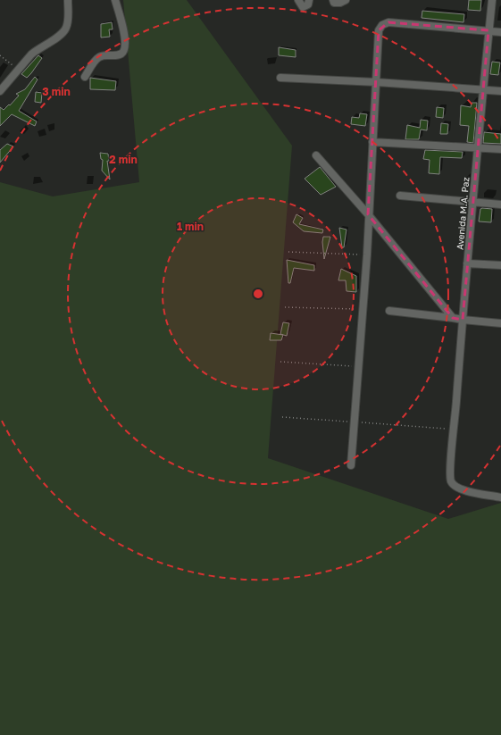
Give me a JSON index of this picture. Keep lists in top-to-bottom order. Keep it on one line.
{"streets":{"street":["Avenida M.A. Paz"]},"rings":["3 min","2 min","1 min"]}
